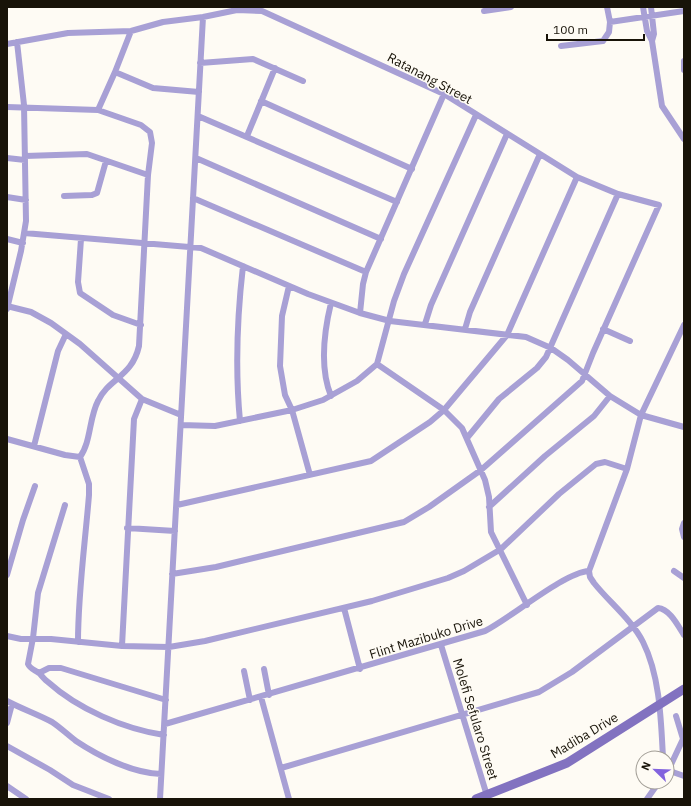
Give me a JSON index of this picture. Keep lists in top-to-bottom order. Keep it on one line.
{"streets":{"street":["Ratanang Street","Flint Mazibuko Drive","Molefi Sefularo Street","Madiba Drive"]},"crossings":[["Flint Mazibuko Drive","Molefi Sefularo Street"],["Molefi Sefularo Street","Madiba Drive"]],"scale_bar":"100 m","north":"top left"}
